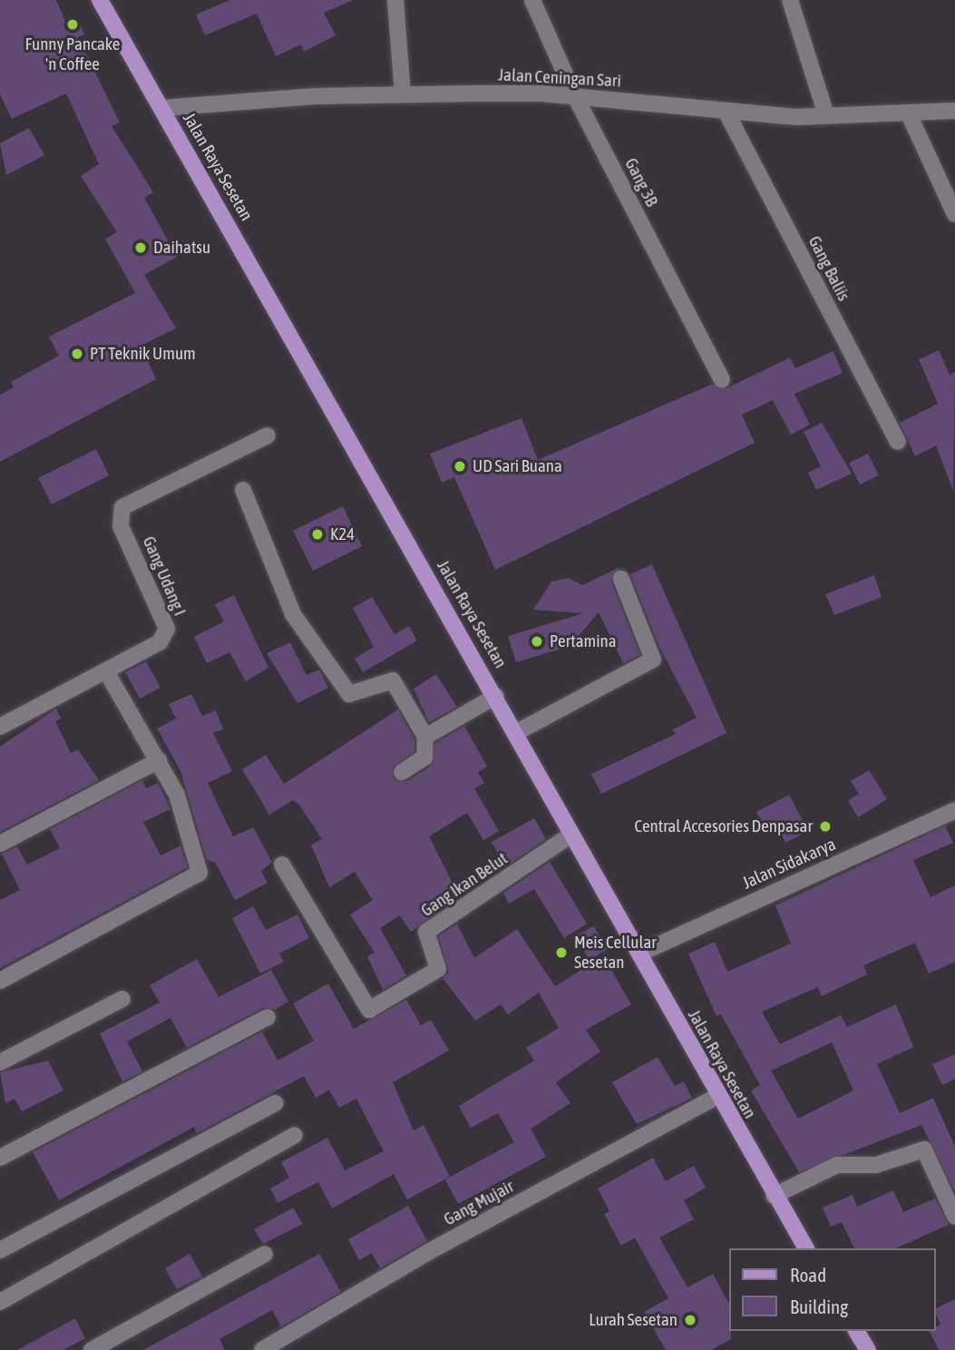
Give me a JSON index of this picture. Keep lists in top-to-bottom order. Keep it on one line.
{"streets":{"main road":["Jalan Raya Sesetan"],"street":["Jalan Ceningan Sari","Gang 3B","Gang Baliis","Gang Udang I","Jalan Sidakarya","Gang Ikan Belut","Gang Mujair"]},"crossings":[["Jalan Ceningan Sari","Jalan Raya Sesetan"],["Jalan Ceningan Sari","Gang 3B"],["Jalan Ceningan Sari","Gang Baliis"],["Jalan Raya Sesetan","Jalan Sidakarya"],["Jalan Raya Sesetan","Gang Ikan Belut"],["Jalan Raya Sesetan","Gang Mujair"]],"places":["Funny Pancake 'n Coffee","Daihatsu","PT Teknik Umum","UD Sari Buana","K24","Pertamina","Central Accesories Denpasar","Meis Cellular Sesetan","Lurah Sesetan"],"legend":["Road","Building"]}
